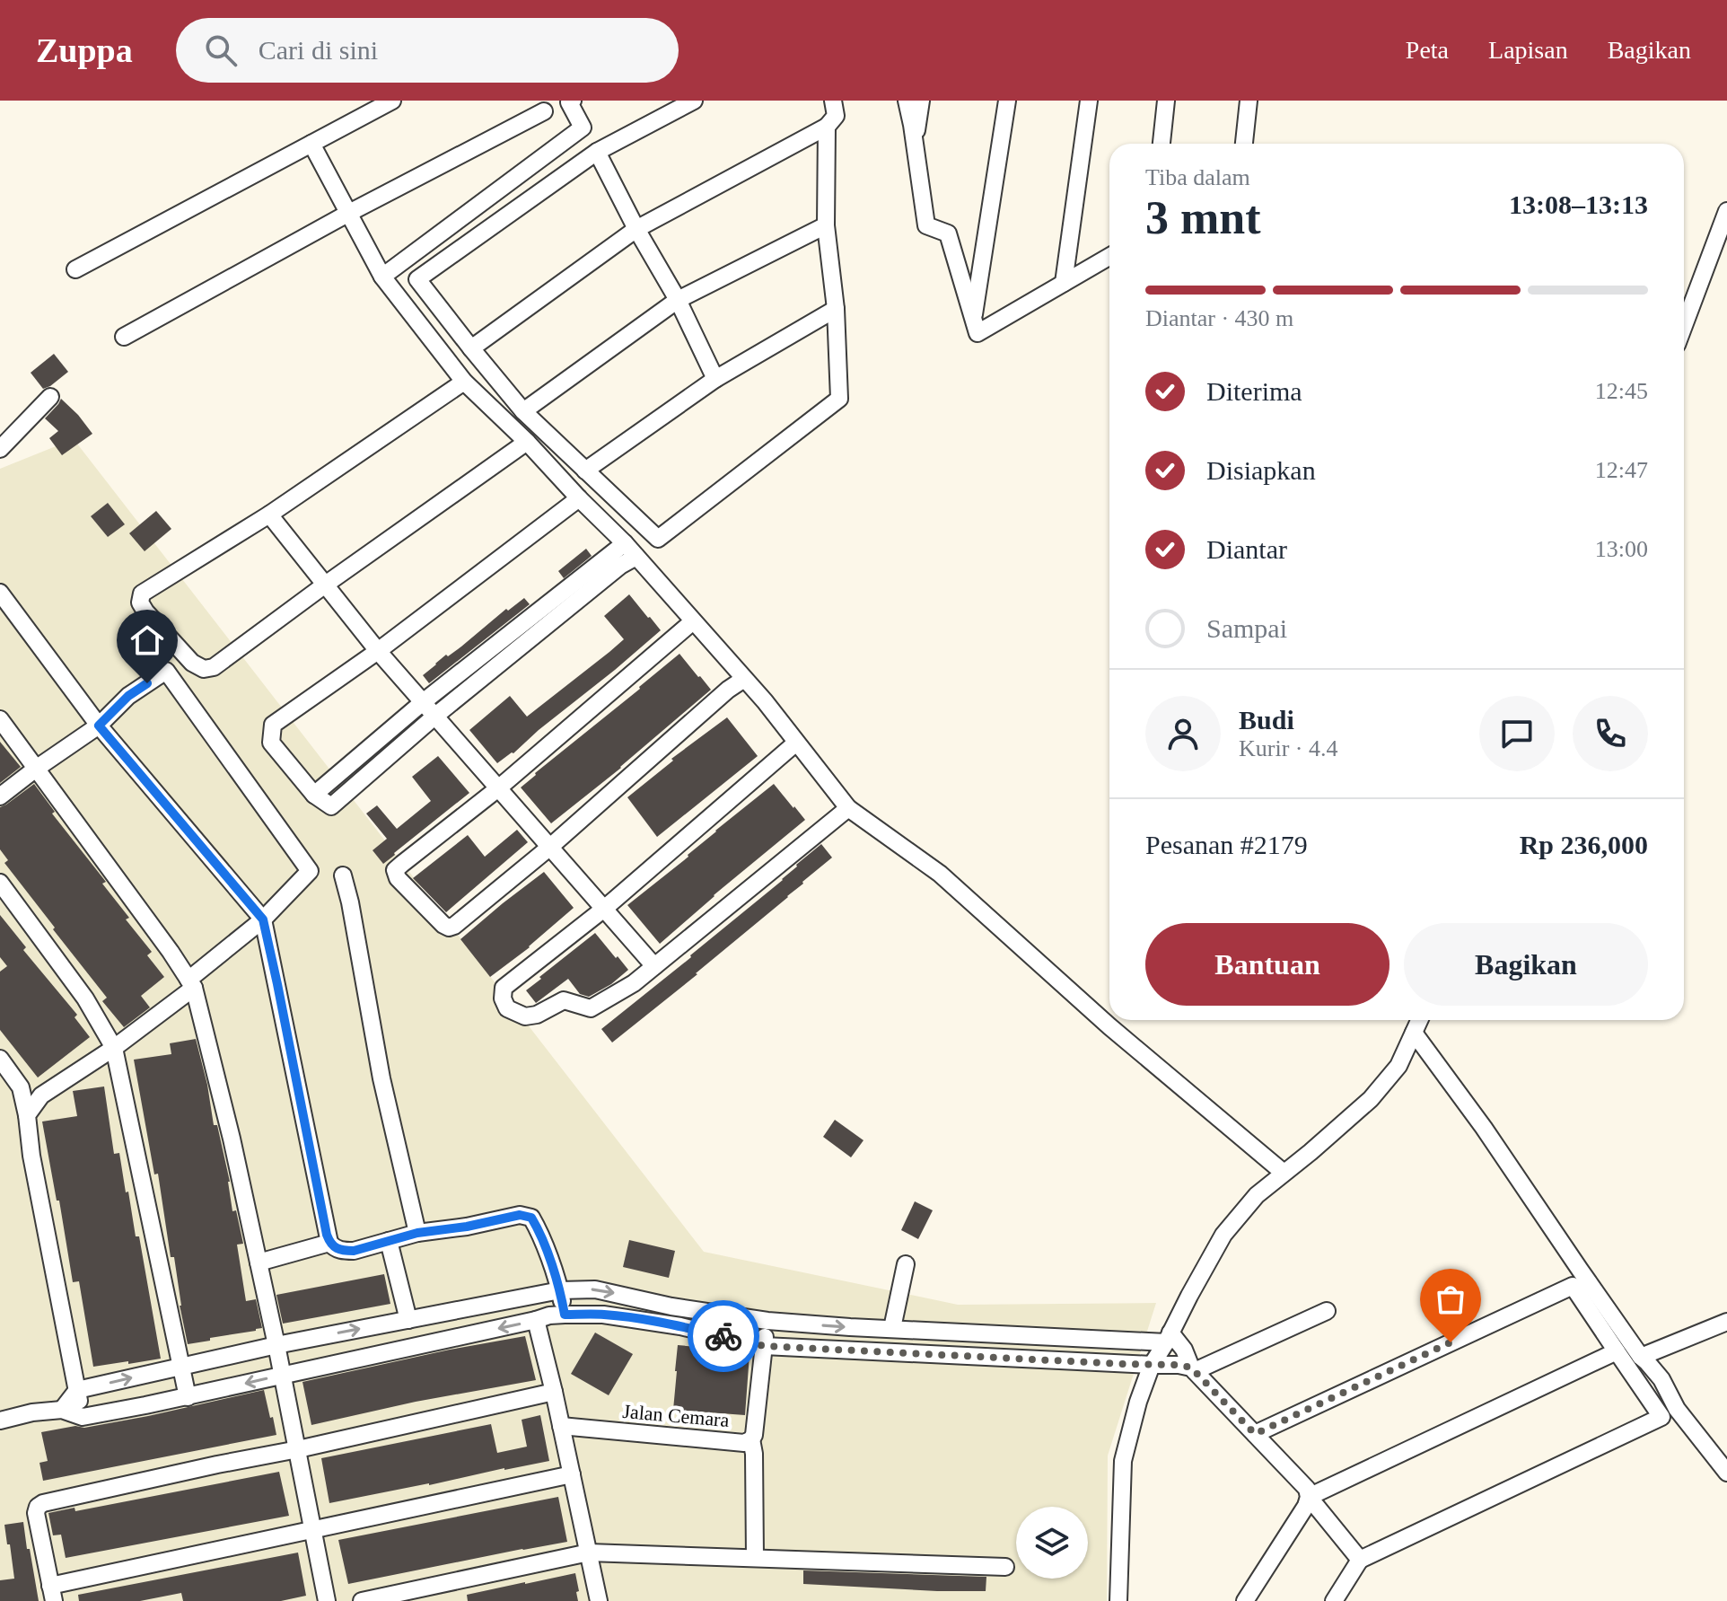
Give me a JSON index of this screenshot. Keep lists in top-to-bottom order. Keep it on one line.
{"streets":{"street":["Jalan Cemara"]},"page":{"header":"Zuppa","search":"Cari di sini","nav":["Peta","Lapisan","Bagikan"],"heading":["3 mnt","Tiba dalam","13:08–13:13"],"panel":["Budi","Kurir · 4.4","Pesanan #2179","Rp 236,000"],"bar":"Diantar · 430 m","list":[["Diterima","12:45"],["Disiapkan","12:47"],["Diantar","13:00"],"Sampai"],"buttons":["Bantuan","Bagikan"]}}
